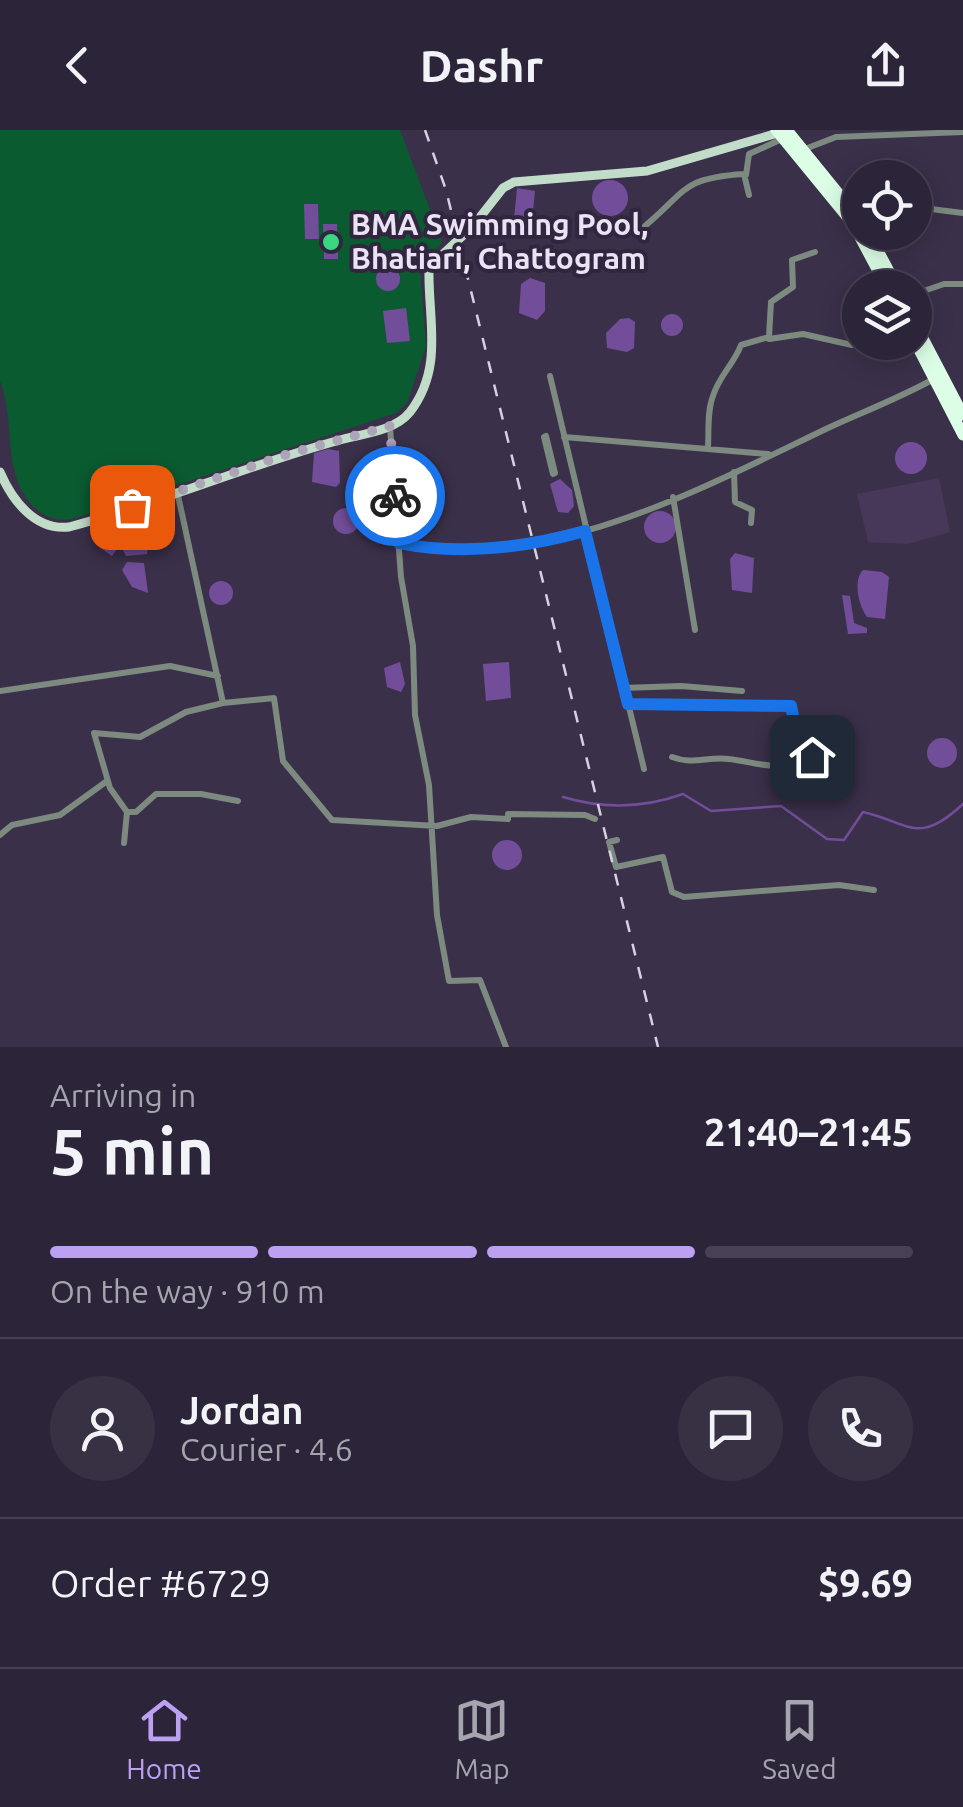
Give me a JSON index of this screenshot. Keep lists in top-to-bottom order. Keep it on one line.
{"places":["BMA Swimming Pool, Bhatiari, Chattogram"],"page":{"header":"Dashr","heading":["5 min","Arriving in","21:40–21:45"],"panel":["Jordan","Courier · 4.6","Order #6729","$9.69"],"bar":"On the way · 910 m","tabs":["Home","Map","Saved"]}}
